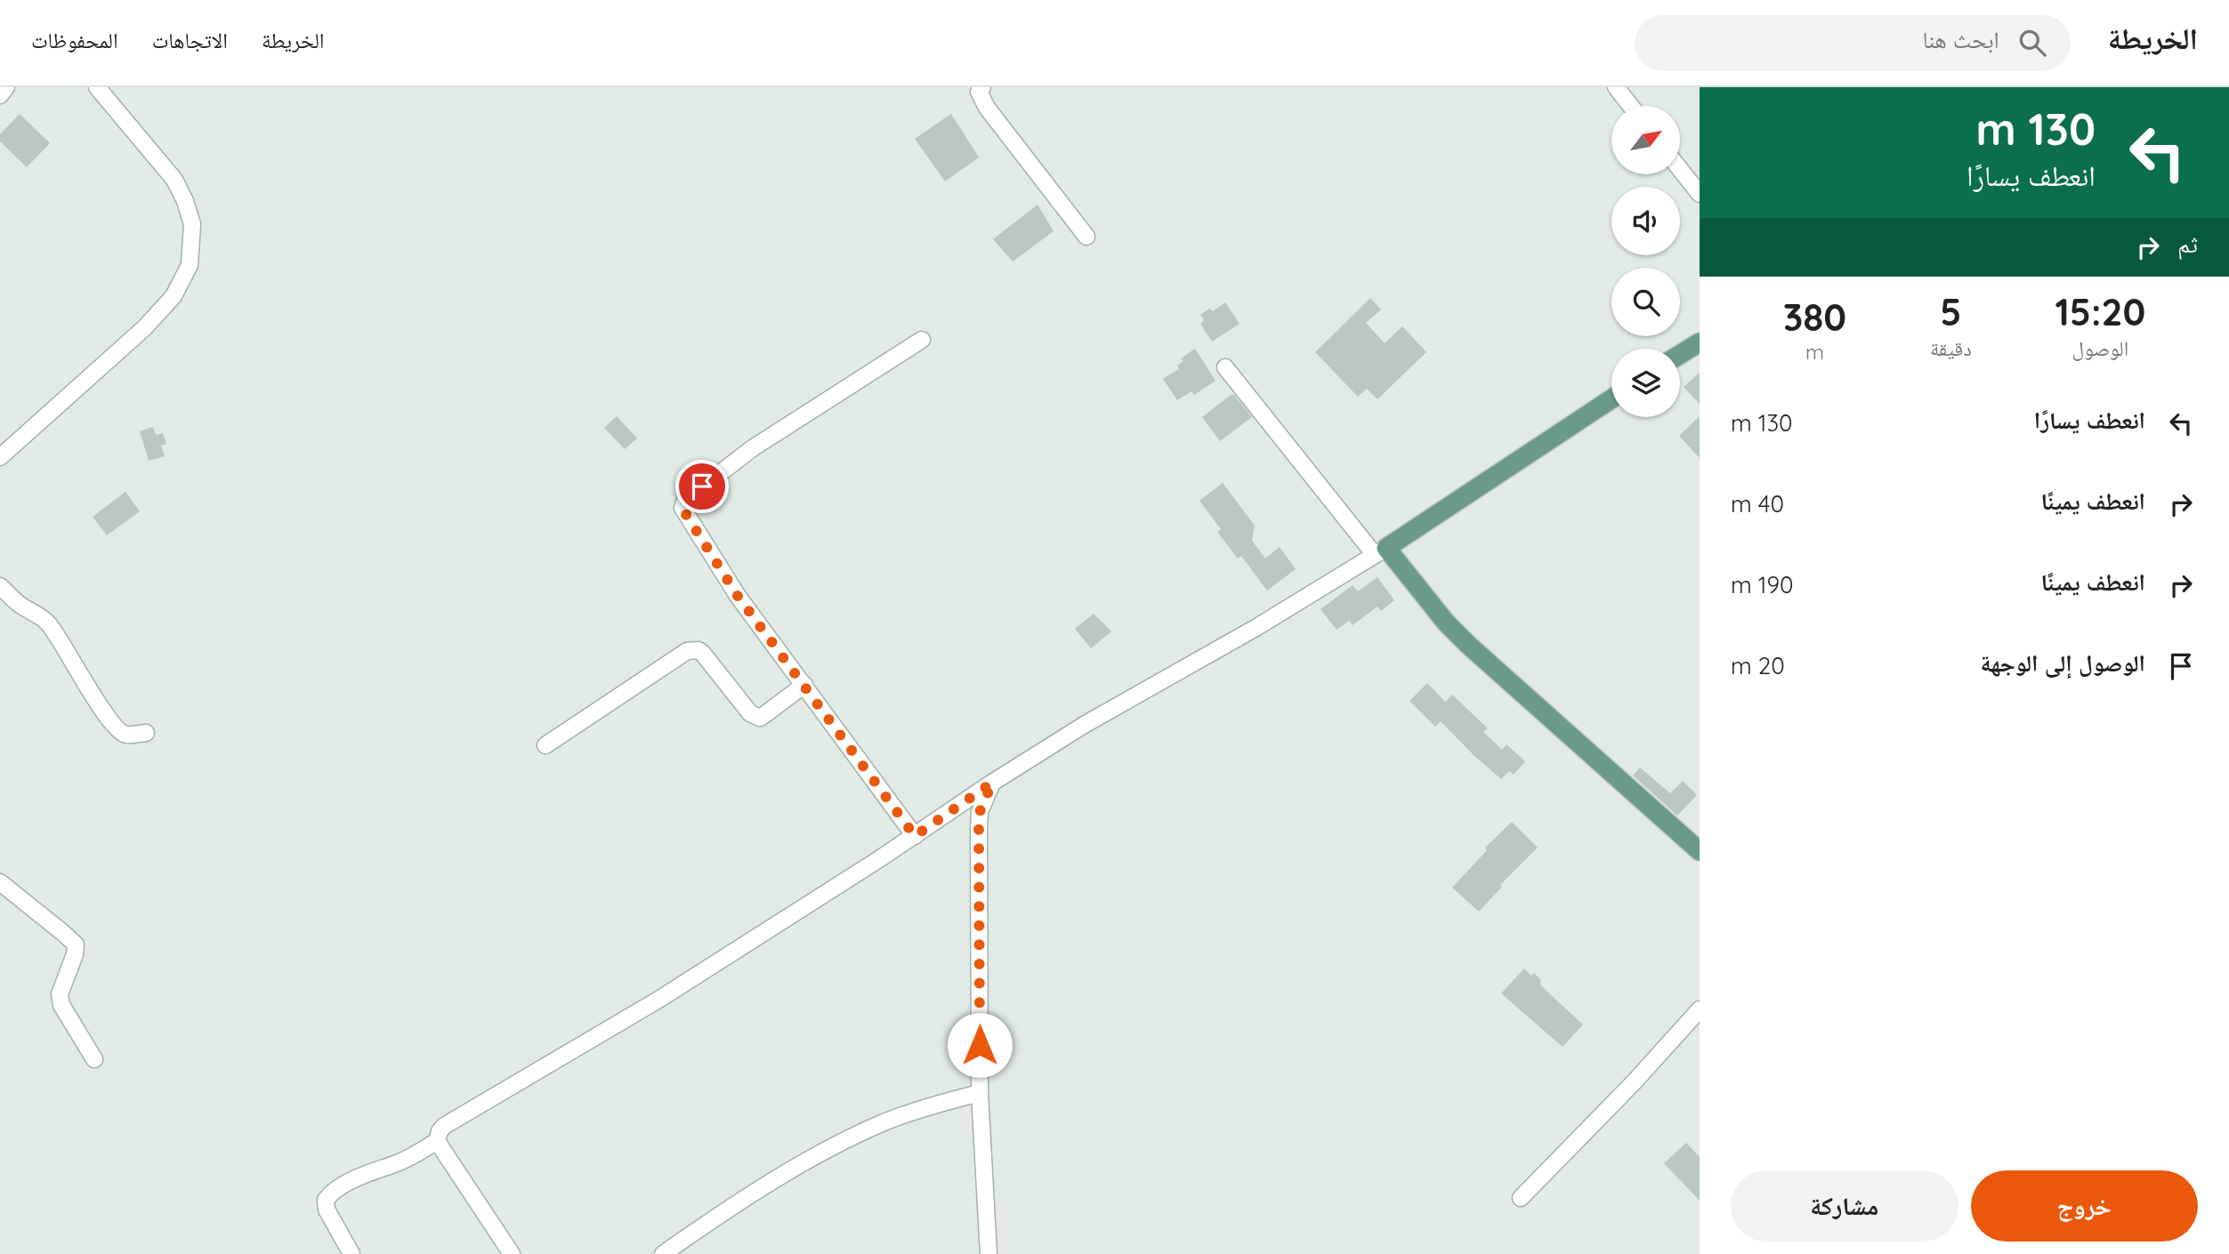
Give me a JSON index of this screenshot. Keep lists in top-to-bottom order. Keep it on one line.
{"north":"top right","page":{"header":"الخريطة","search":"ابحث هنا","nav":["الخريطة","الاتجاهات","المحفوظات"],"turn":["130 m","انعطف يسارًا"],"then":"ثم","eta":["15:20","الوصول","5","دقيقة","380","m"],"list":[{"name":"انعطف يسارًا","value":"130 m"},{"name":"انعطف يمينًا","value":"40 m"},{"name":"انعطف يمينًا","value":"190 m"},{"name":"الوصول إلى الوجهة","value":"20 m"}],"buttons":["خروج","مشاركة"]}}
